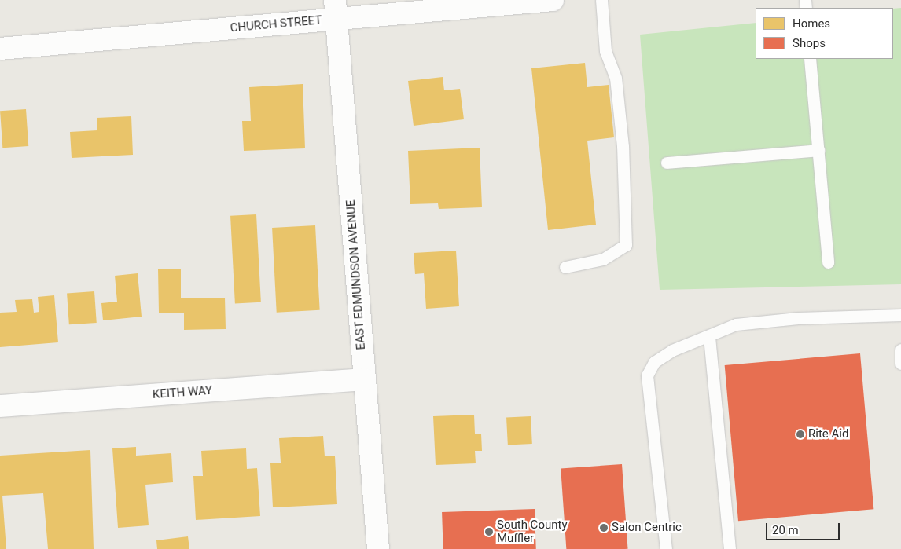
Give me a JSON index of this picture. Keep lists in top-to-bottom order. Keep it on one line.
{"streets":{"street":["CHURCH STREET","EAST EDMUNDSON AVENUE","KEITH WAY"]},"crossings":[["CHURCH STREET","EAST EDMUNDSON AVENUE"],["EAST EDMUNDSON AVENUE","KEITH WAY"]],"places":["Rite Aid","Salon Centric","South County Muffler"],"legend":["Homes","Shops"],"scale_bar":"20 m"}
